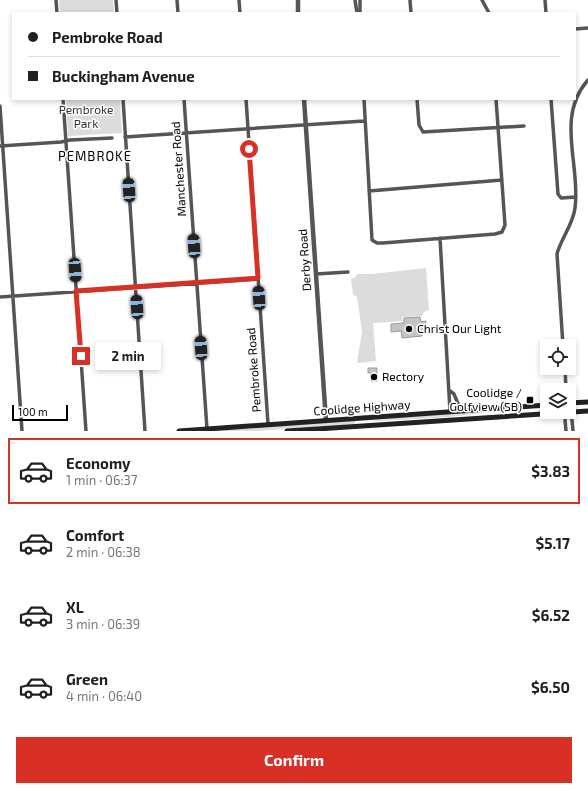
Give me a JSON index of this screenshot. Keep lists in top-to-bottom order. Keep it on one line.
{"streets":{"main road":["Coolidge Highway"],"street":["Manchester Road","Derby Road","Pembroke Road"]},"crossings":[["Manchester Road","Coolidge Highway"],["Derby Road","Coolidge Highway"],["Pembroke Road","Coolidge Highway"]],"districts":["PEMBROKE"],"parks":["Pembroke Park"],"places":{"other":["Christ Our Light","Rectory"],"transit":["Coolidge / Golfview (SB)"]},"scale_bar":"100 m","page":{"banner":["Pembroke Road","Buckingham Avenue"],"bubble":"2 min","scale":"100 m","list":[{"name":"Economy","note":"1 min · 06:37","value":"$3.83"},{"name":"Comfort","note":"2 min · 06:38","value":"$5.17"},{"name":"XL","note":"3 min · 06:39","value":"$6.52"},{"name":"Green","note":"4 min · 06:40","value":"$6.50"}],"buttons":"Confirm"}}
